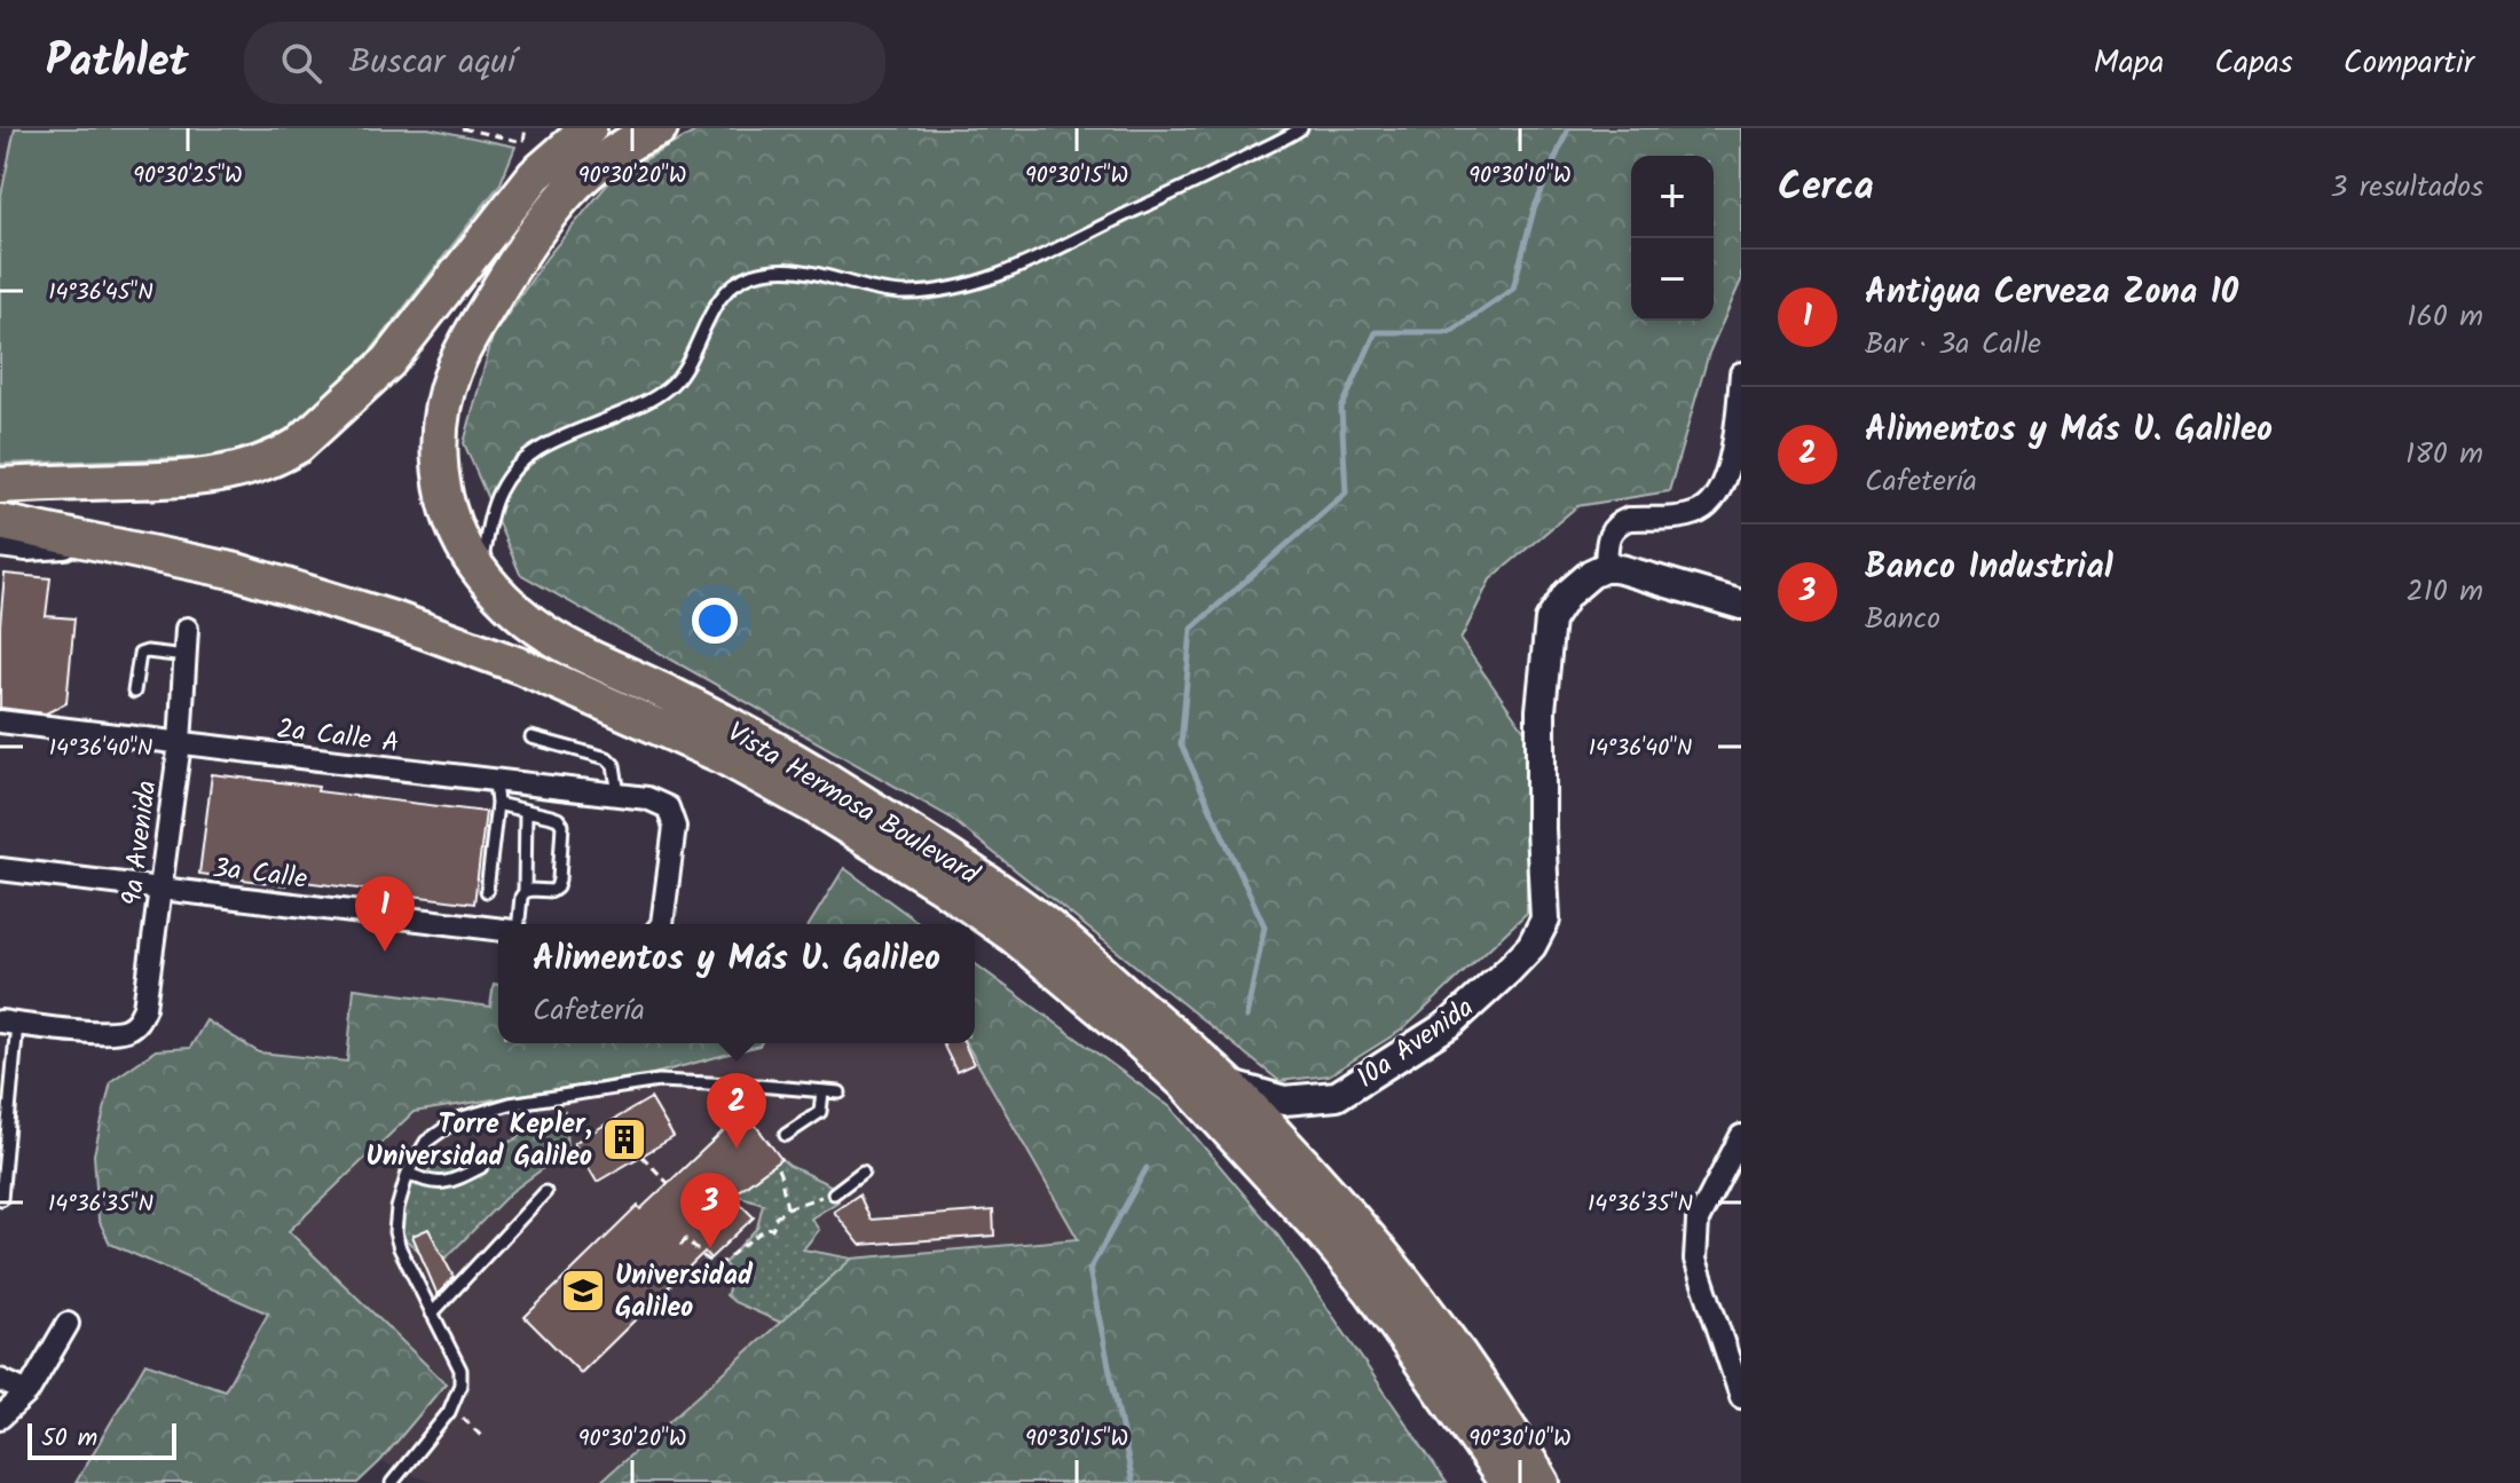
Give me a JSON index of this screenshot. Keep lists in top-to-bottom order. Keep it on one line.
{"streets":{"main road":["Vista Hermosa Boulevard"],"street":["2a Calle A","9a Avenida","3a Calle","10a Avenida"]},"crossings":[["2a Calle A","9a Avenida"],["Vista Hermosa Boulevard","10a Avenida"],["9a Avenida","3a Calle"]],"places":{"building":["Torre Kepler, Universidad Galileo"],"school or university":["Universidad Galileo"]},"scale_bar":"50 m","page":{"header":"Pathlet","search":"Buscar aquí","nav":["Mapa","Capas","Compartir"],"heading":["Cerca","3 resultados"],"map_buttons":["+","−"],"list":[{"mark":"1","name":"Antigua Cerveza Zona 10","note":"Bar · 3a Calle","value":"160 m"},{"mark":"2","name":"Alimentos y Más U. Galileo","note":"Cafetería","value":"180 m"},{"mark":"3","name":"Banco Industrial","note":"Banco","value":"210 m"}],"pins":["1","2","3"],"popup":["Alimentos y Más U. Galileo","Cafetería"],"scale":"50 m"},"coordinates":["90°30'25\"W","90°30'20\"W","90°30'15\"W","90°30'10\"W","14°36'45\"N","14°36'40\"N","14°36'35\"N"]}
